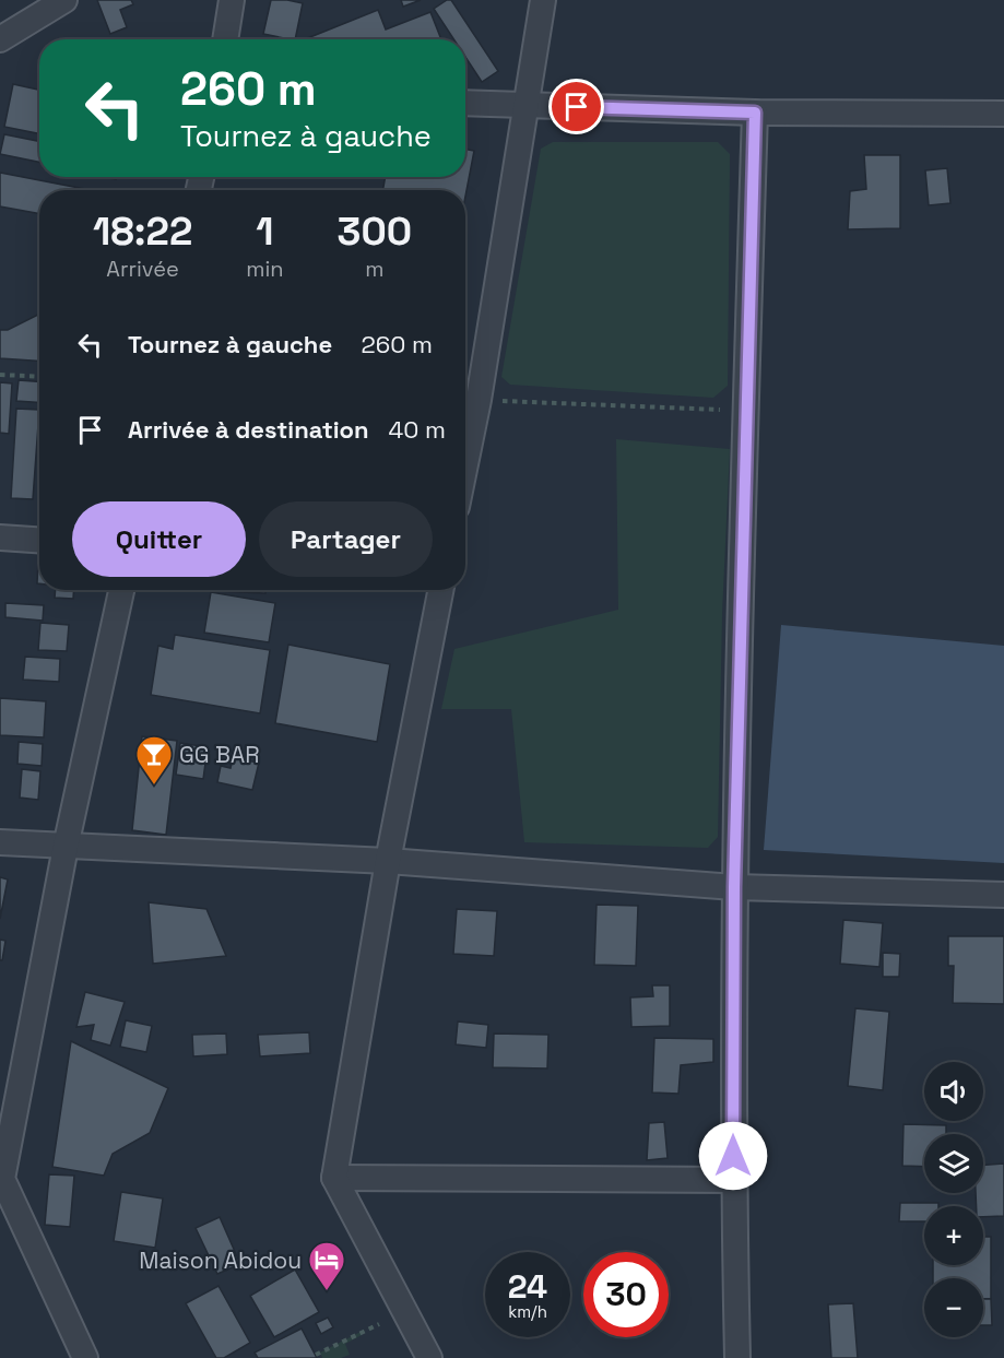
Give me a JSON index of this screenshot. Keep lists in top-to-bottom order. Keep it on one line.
{"places":{"bar":["GG BAR"],"hotel":["Maison Abidou"]},"page":{"turn":["260 m","Tournez à gauche"],"eta":["18:22","Arrivée","1","min","300","m"],"list":[{"name":"Tournez à gauche","value":"260 m"},{"name":"Arrivée à destination","value":"40 m"}],"buttons":["Quitter","Partager"],"map_buttons":["+","−"],"speed":"24 km/h","limit":"30"}}
